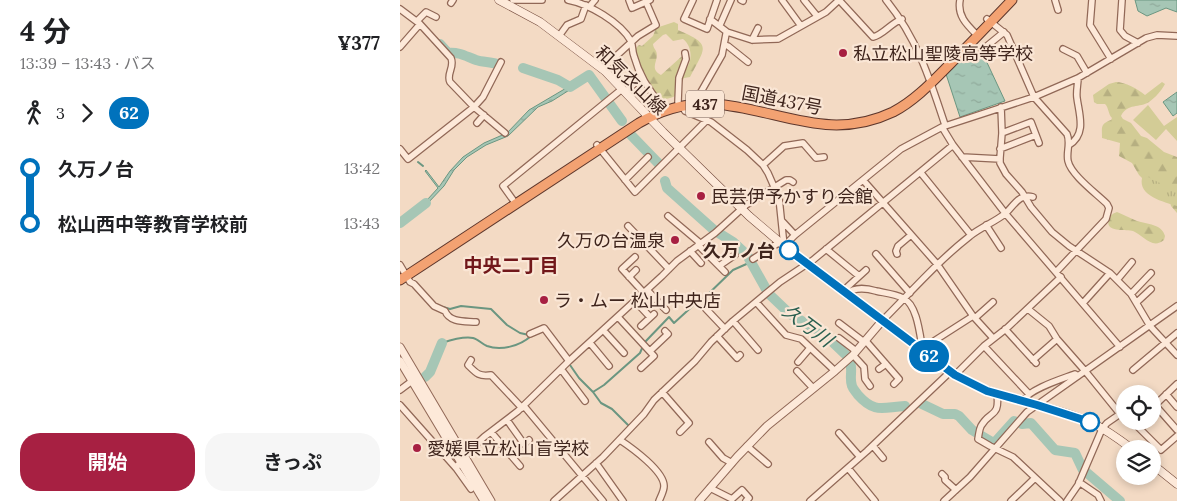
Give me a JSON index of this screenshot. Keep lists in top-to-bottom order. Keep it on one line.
{"streets":{"highway":["国道437号","437"],"main road":["和気衣山線"]},"crossings":[["和気衣山線","国道437号"]],"districts":["中央二丁目"],"water":["久万川"],"places":["私立松山聖陵高等学校","民芸伊予かすり会館","久万の台温泉","久万ノ台","ラ・ムー 松山中央店","愛媛県立松山盲学校"],"lines":["bus line 62"],"page":{"heading":["4 分","13:39 – 13:43 · バス","¥377"],"on_map":"62","legs":["3","62"],"list":[{"name":"久万ノ台","value":"13:42"},{"name":"松山西中等教育学校前","value":"13:43"}],"buttons":["開始","きっぷ"]}}
